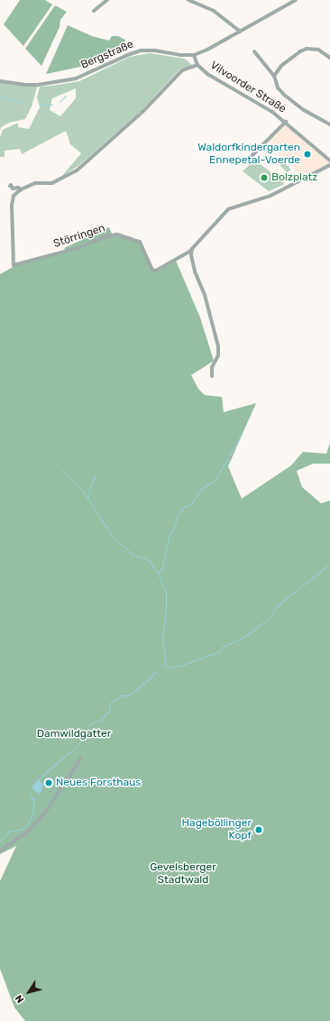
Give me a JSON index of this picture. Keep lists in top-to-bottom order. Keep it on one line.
{"streets":{"street":["Bergstraße","Vilvoorder Straße","Störringen"]},"crossings":[["Bergstraße","Vilvoorder Straße"]],"parks":["Damwildgatter","Gevelsberger Stadtwald"],"places":["Waldorfkindergarten Ennepetal-Voerde","Bolzplatz","Neues Forsthaus","Hageböllinger Kopf"],"north":"bottom left"}
